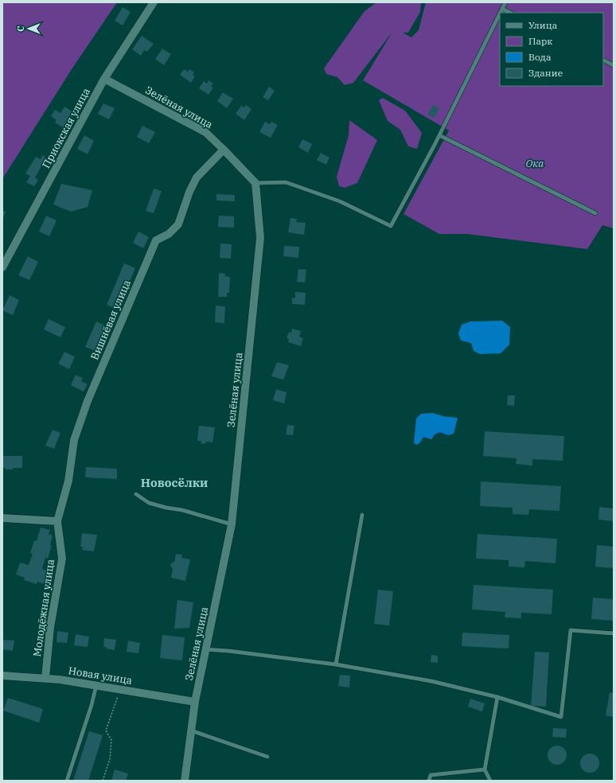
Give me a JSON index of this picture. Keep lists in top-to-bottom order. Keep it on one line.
{"streets":{"street":["Зелёная улица","Приокская улица","Вишнёвая улица","Молодёжная улица","Новая улица"]},"crossings":[["Зелёная улица","Приокская улица"],["Зелёная улица","Вишнёвая улица"],["Зелёная улица","Новая улица"],["Вишнёвая улица","Молодёжная улица"],["Молодёжная улица","Новая улица"]],"districts":["Новосёлки"],"parks":["Ока"],"legend":["Улица","Парк","Вода","Здание"],"north":"left"}
